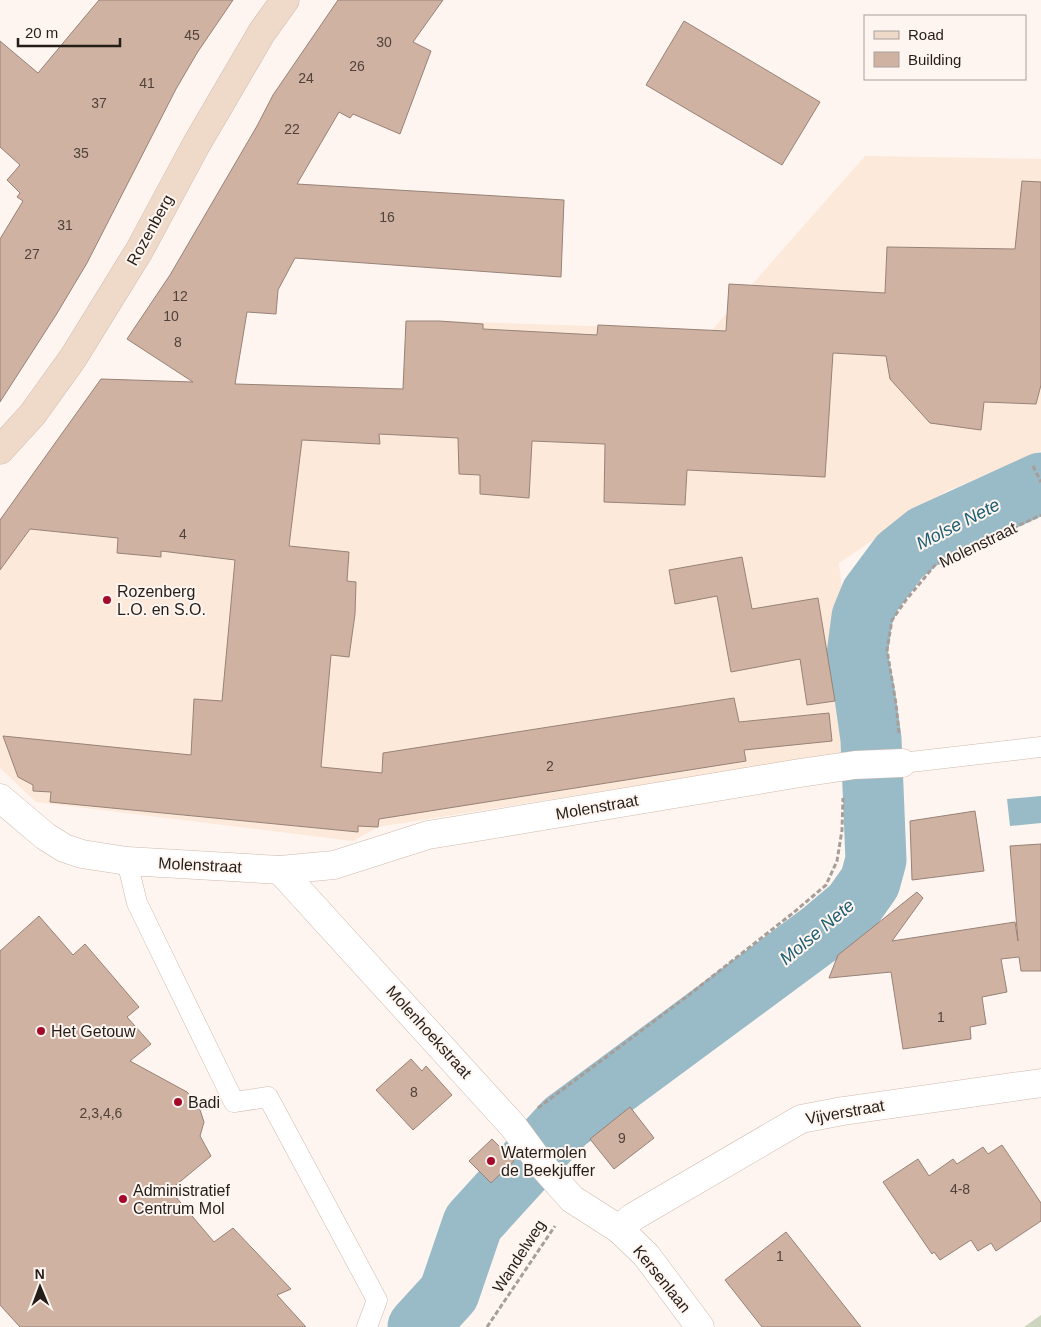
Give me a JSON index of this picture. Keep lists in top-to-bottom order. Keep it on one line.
{"streets":{"main road":["Rozenberg"],"street":["Molenstraat","Molenhoekstraat","Vijverstraat","Kersenlaan"],"path":["Wandelweg"]},"crossings":[["Molenstraat","Molenhoekstraat"],["Molenhoekstraat","Wandelweg"],["Molenhoekstraat","Kersenlaan"],["Vijverstraat","Kersenlaan"],["Wandelweg","Kersenlaan"]],"water":["Molse Nete"],"places":["Rozenberg L.O. en S.O.","Het Getouw","Badi","Watermolen de Beekjuffer","Administratief Centrum Mol"],"house_numbers":["45","30","26","24","41","37","22","35","16","31","27","12","10","8","4","2","1","8","2,3,4,6","9","4-8","1"],"legend":["Road","Building"],"scale_bar":"20 m","north":"top"}
